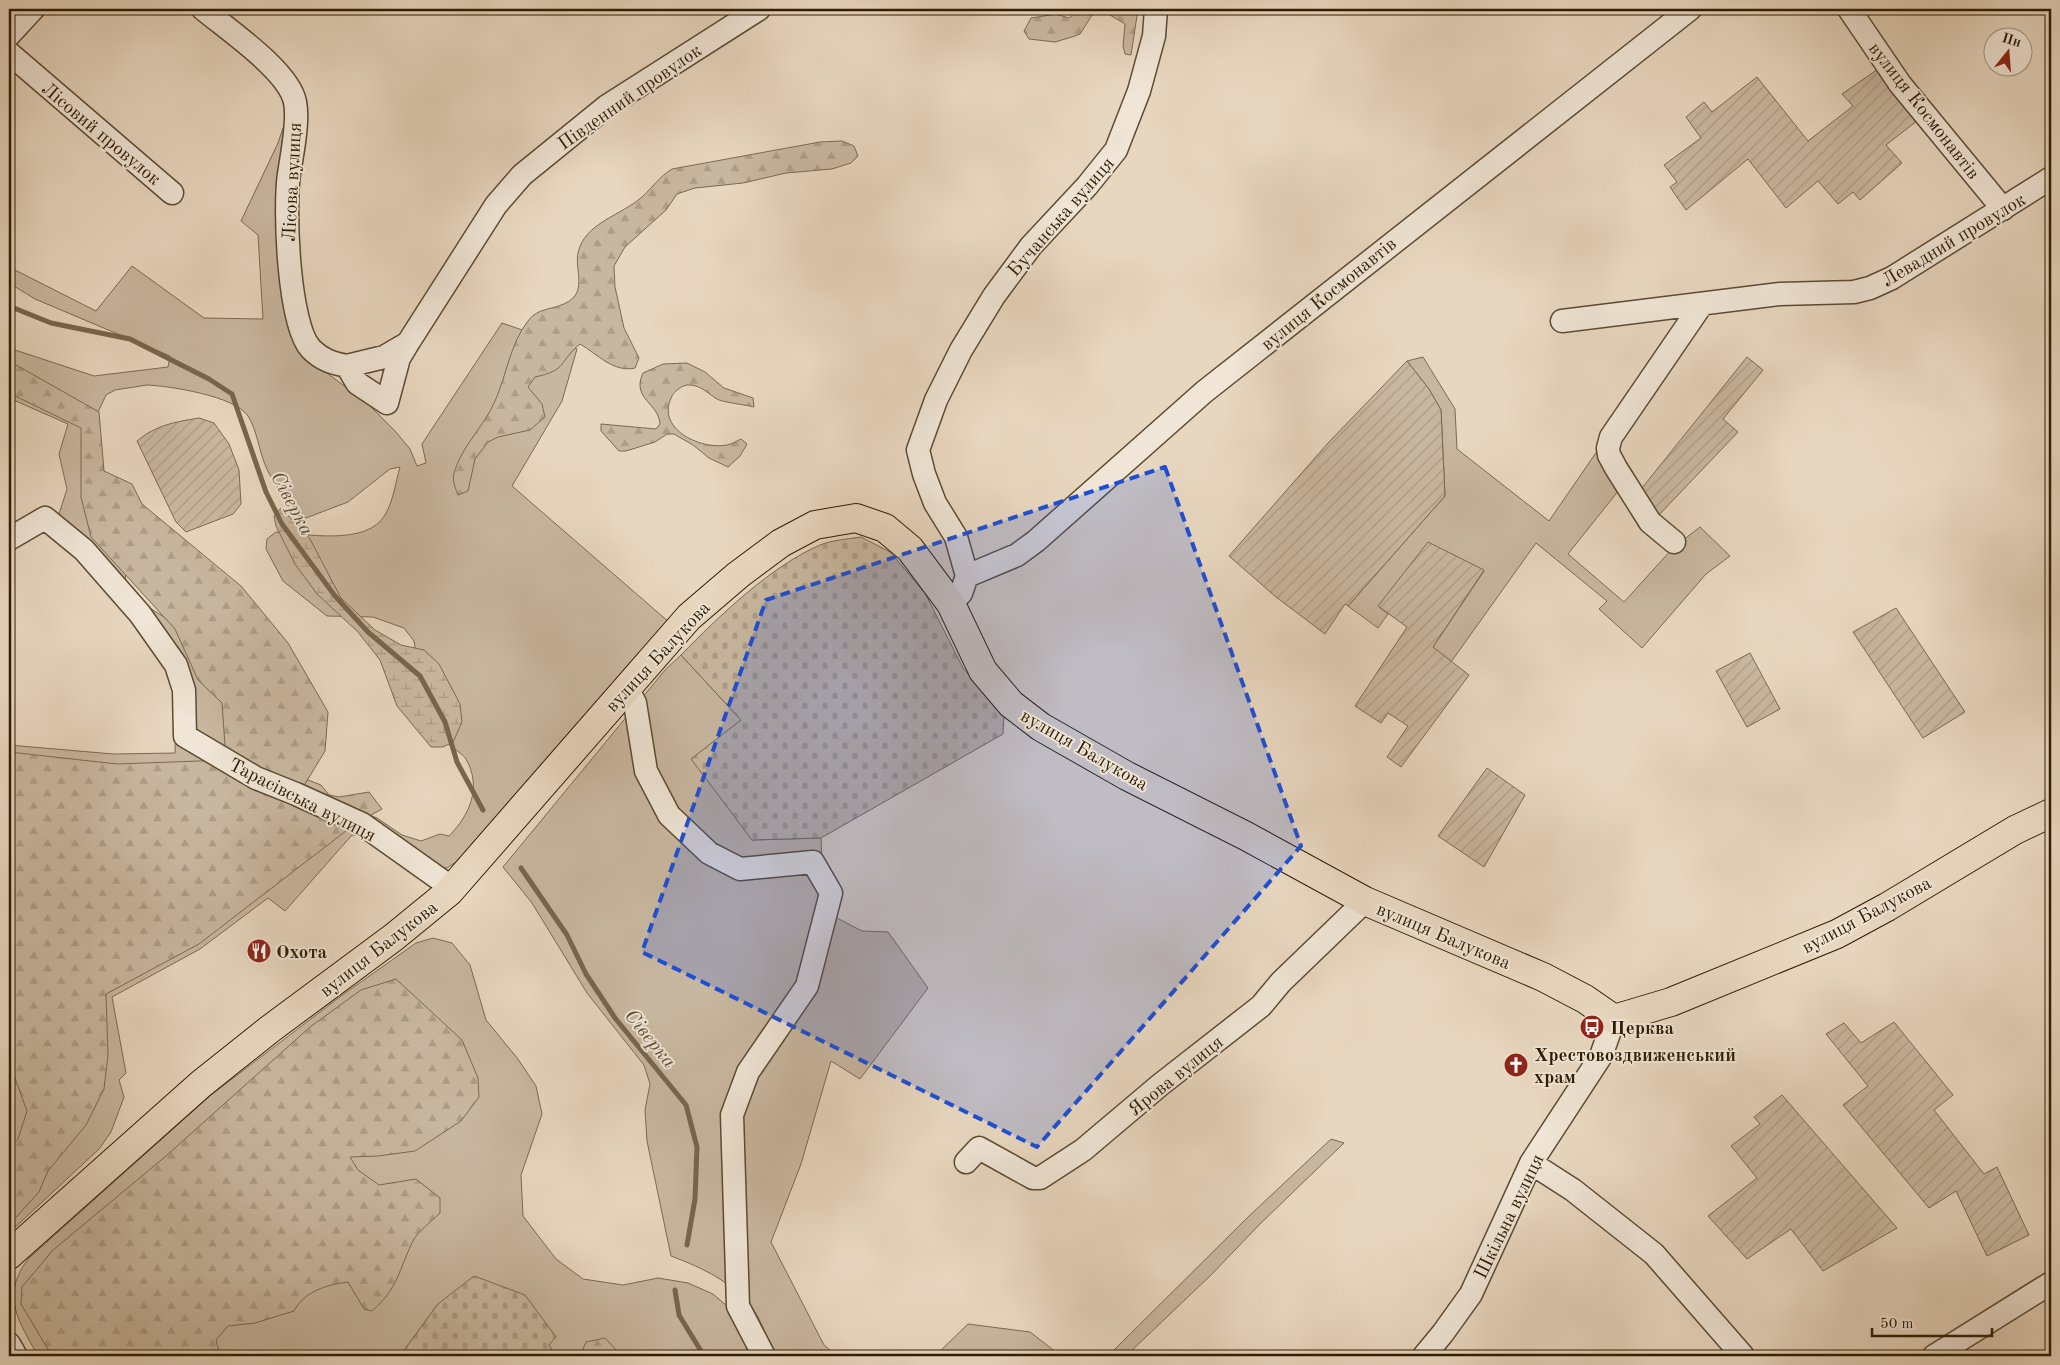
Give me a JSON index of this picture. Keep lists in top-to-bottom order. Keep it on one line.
{"streets":{"main road":["вулиця Балукова"],"street":["Південний провулок","вулиця Космонавтів","Лісовий провулок","Лісова вулиця","Бучанська вулиця","Левадний провулок","Тарасівська вулиця","Ярова вулиця","Шкільна вулиця"]},"crossings":[["Південний провулок","Лісова вулиця"],["вулиця Космонавтів","Бучанська вулиця"],["вулиця Космонавтів","Левадний провулок"],["вулиця Балукова","Тарасівська вулиця"],["вулиця Балукова","Ярова вулиця"],["вулиця Балукова","Шкільна вулиця"]],"water":["Сіверка"],"places":{"restaurant":["Охота"],"bus stop":["Церква"],"church":["Хрестовоздвиженський храм"]},"scale_bar":"50 m","north":"top"}
